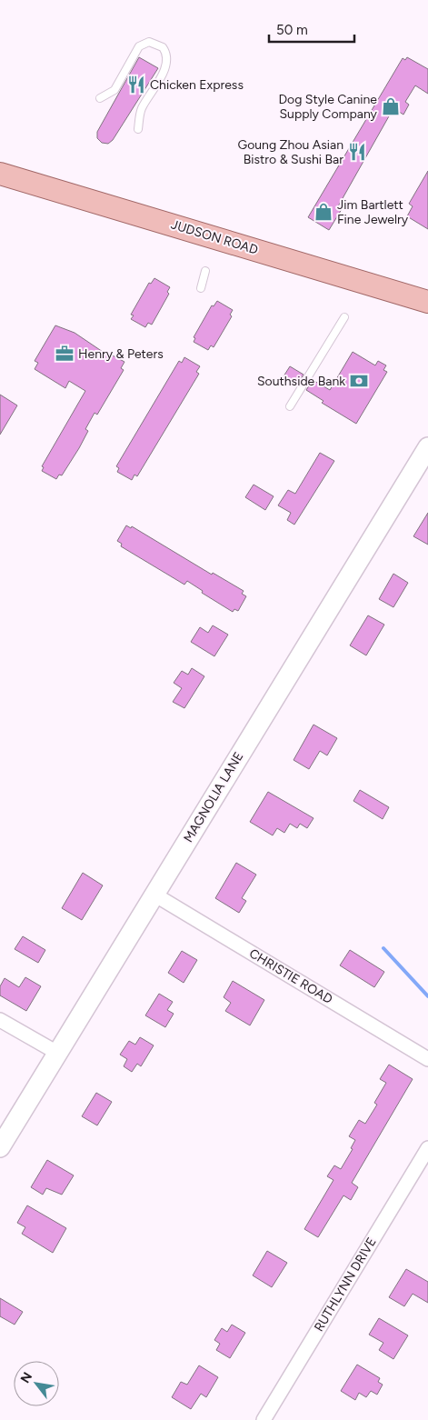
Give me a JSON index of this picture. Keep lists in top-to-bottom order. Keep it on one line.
{"streets":{"main road":["JUDSON ROAD","MAGNOLIA LANE"],"street":["CHRISTIE ROAD","RUTHLYNN DRIVE"]},"crossings":[["MAGNOLIA LANE","CHRISTIE ROAD"]],"places":{"restaurant":["Chicken Express","Goung Zhou Asian Bistro & Sushi Bar"],"shop":["Dog Style Canine Supply Company","Jim Bartlett Fine Jewelry"],"office":["Henry & Peters"],"bank":["Southside Bank"]},"scale_bar":"50 m","north":"top left"}
